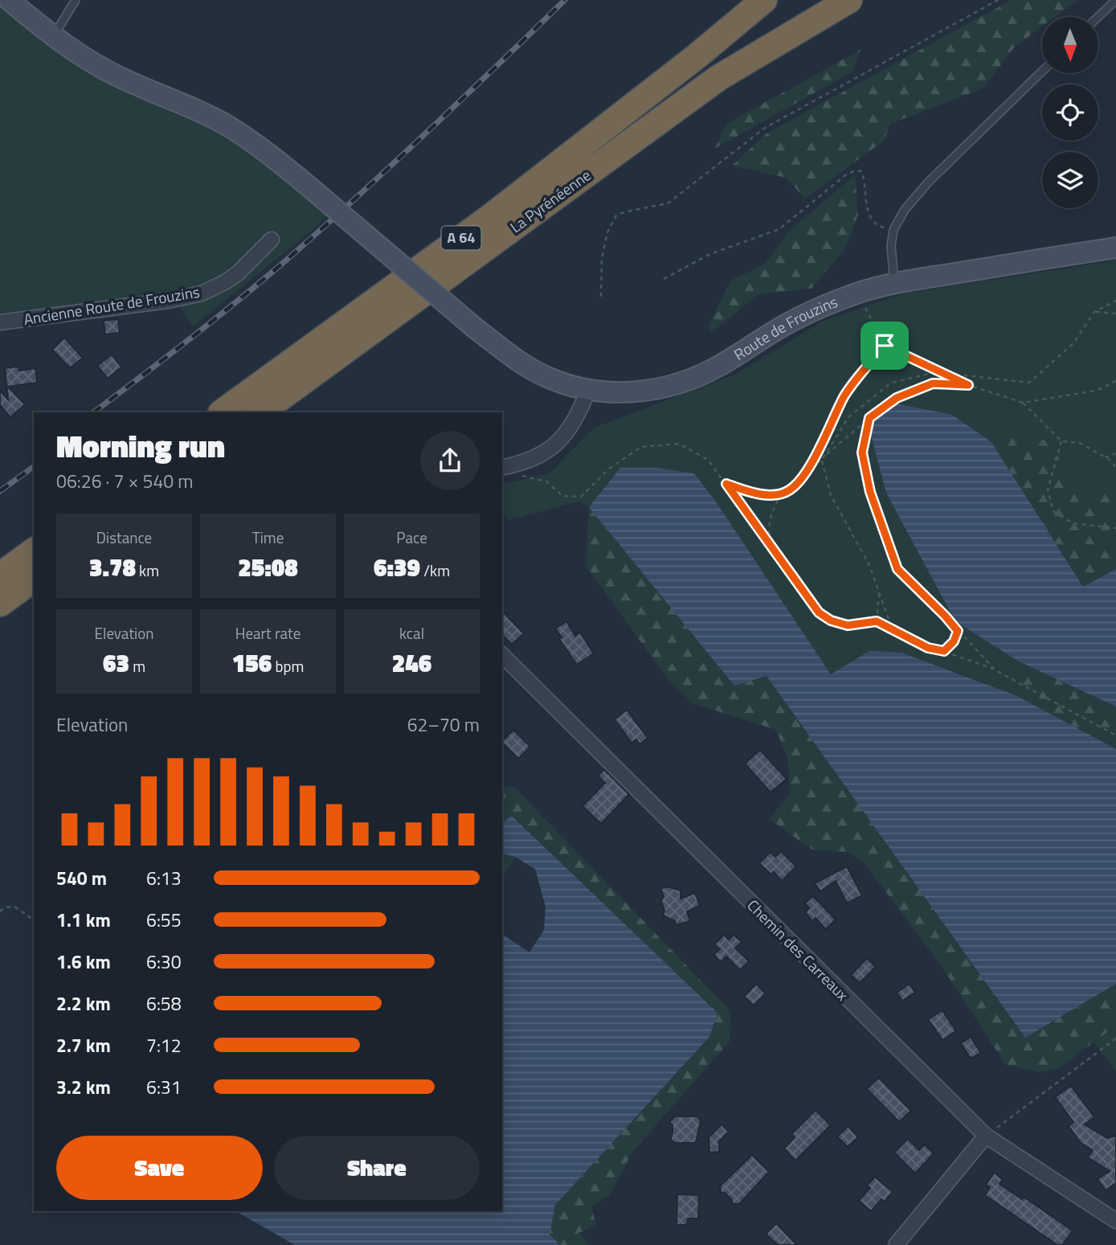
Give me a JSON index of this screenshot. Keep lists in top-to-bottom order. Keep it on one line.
{"streets":{"highway":["La Pyrénéenne","A 64"],"main road":["Route de Frouzins"],"street":["Ancienne Route de Frouzins","Chemin des Carreaux"]},"north":"bottom","page":{"heading":["Morning run","06:26 · 7 × 540 m"],"stats":[["Distance","3.78 km"],["Time","25:08"],["Pace","6:39 /km"],["Elevation","63 m"],["Heart rate","156 bpm"],["kcal","246"]],"chart":["Elevation","62–70 m"],"list":[{"name":"540 m","note":"6:13"},{"name":"1.1 km","note":"6:55"},{"name":"1.6 km","note":"6:30"},{"name":"2.2 km","note":"6:58"},{"name":"2.7 km","note":"7:12"},{"name":"3.2 km","note":"6:31"}],"buttons":["Save","Share"]}}
